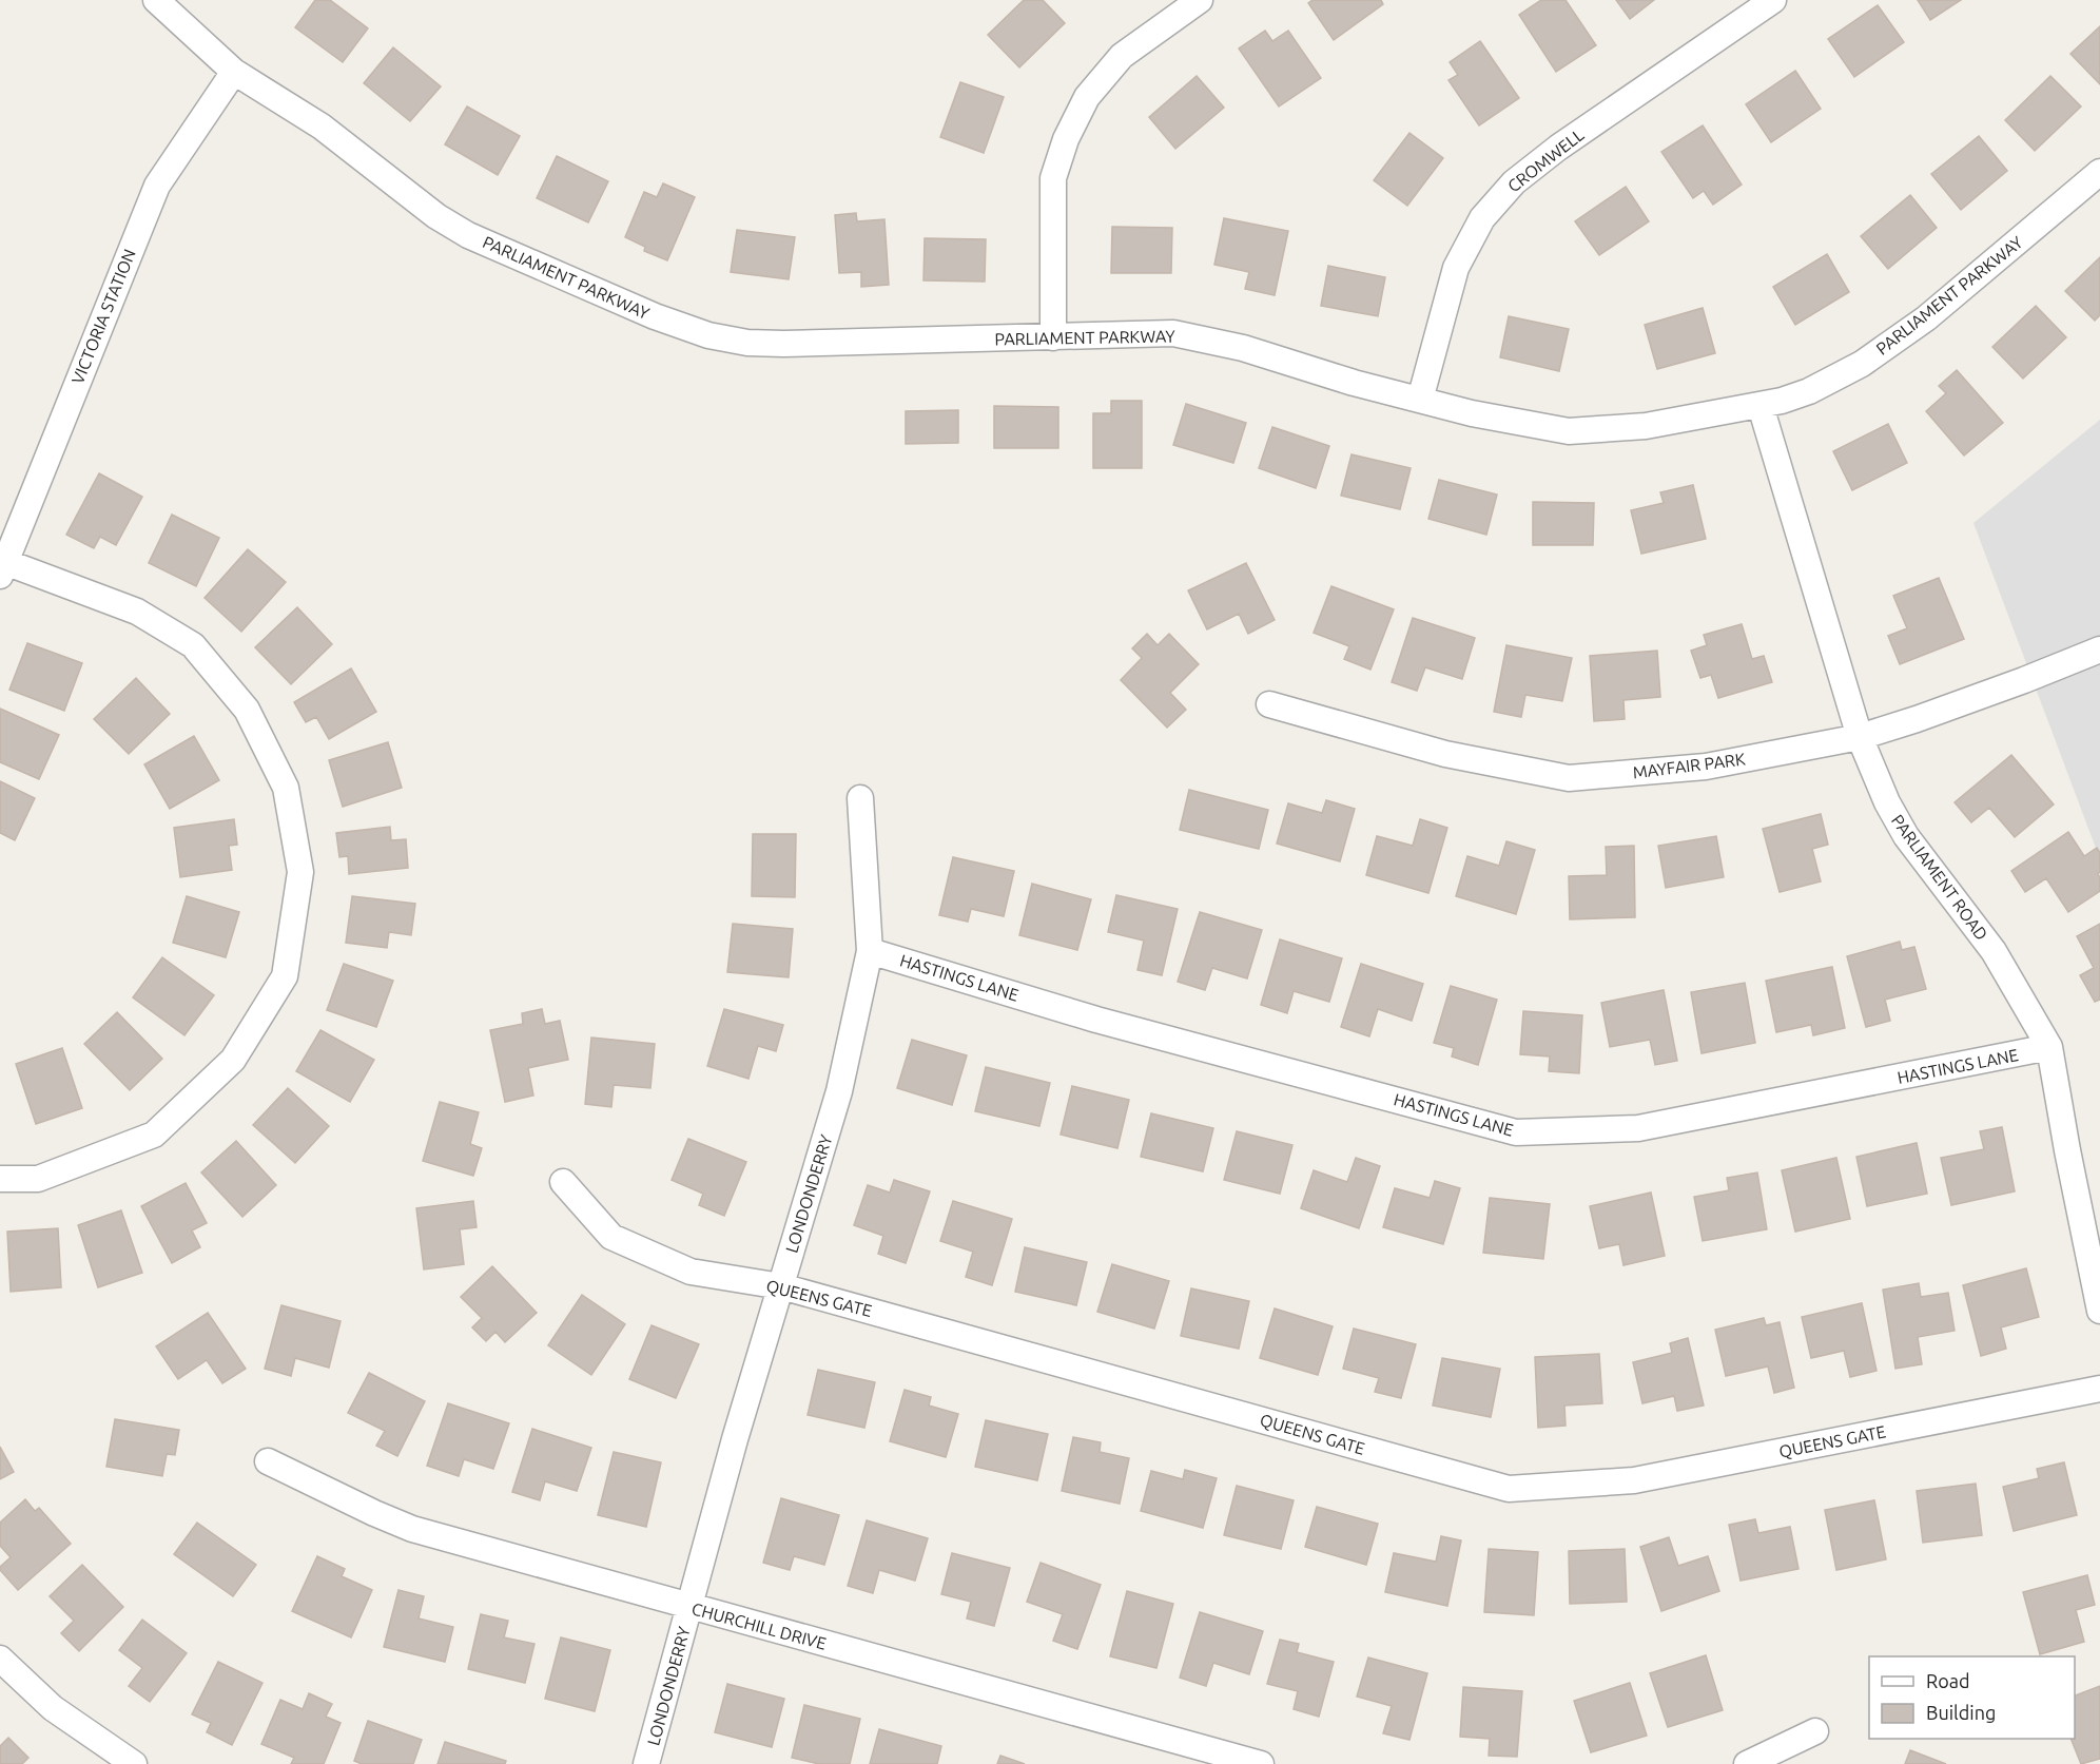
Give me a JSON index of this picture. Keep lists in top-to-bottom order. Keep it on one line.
{"streets":{"street":["CROMWELL","PARLIAMENT PARKWAY","VICTORIA STATION","MAYFAIR PARK","PARLIAMENT ROAD","HASTINGS LANE","LONDONDERRY","QUEENS GATE","CHURCHILL DRIVE"]},"crossings":[["CROMWELL","PARLIAMENT PARKWAY"],["PARLIAMENT PARKWAY","VICTORIA STATION"],["PARLIAMENT PARKWAY","PARLIAMENT ROAD"],["MAYFAIR PARK","PARLIAMENT ROAD"],["PARLIAMENT ROAD","HASTINGS LANE"],["HASTINGS LANE","LONDONDERRY"],["LONDONDERRY","QUEENS GATE"],["LONDONDERRY","CHURCHILL DRIVE"]],"legend":["Road","Building"]}
